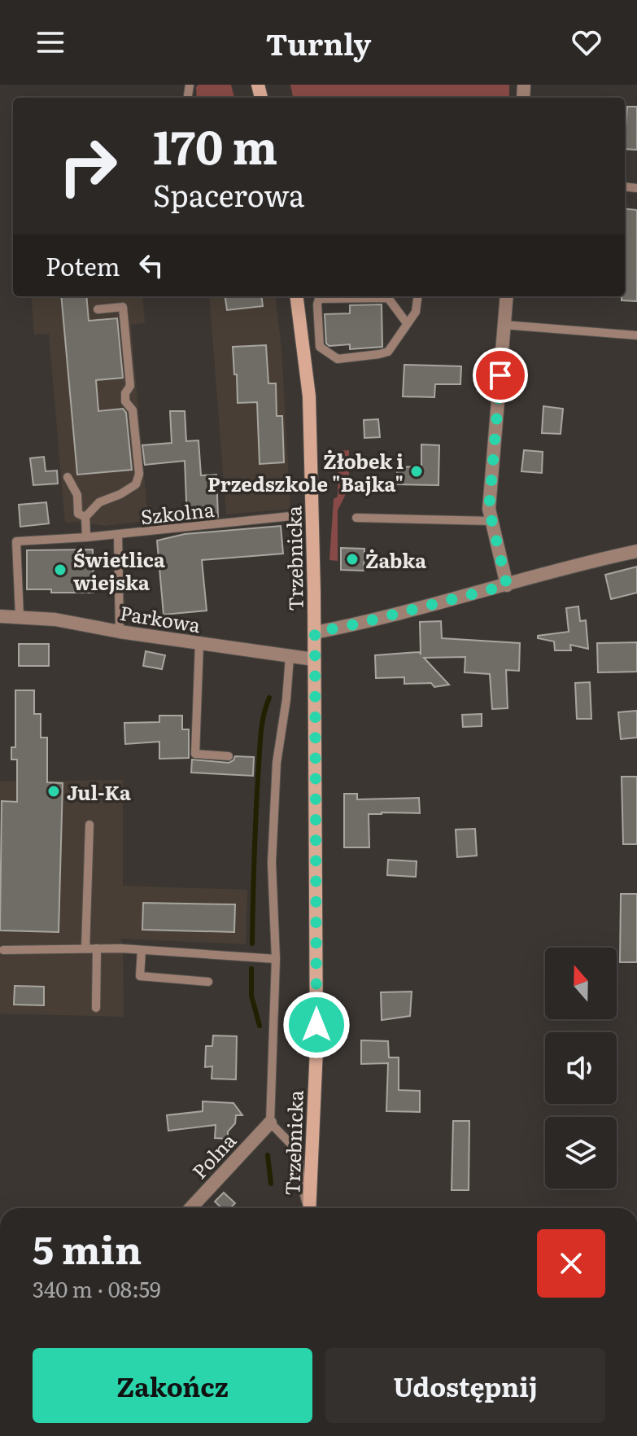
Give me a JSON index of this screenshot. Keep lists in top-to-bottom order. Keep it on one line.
{"streets":{"main road":["Trzebnicka"],"street":["Parkowa","Polna"],"lane":["Szkolna"]},"crossings":[["Szkolna","Parkowa"],["Trzebnicka","Parkowa"]],"places":["Żłobek i Przedszkole \"Bajka\"","Żabka","Świetlica wiejska","Jul-Ka"],"north":"top","page":{"header":"Turnly","turn":["170 m","Spacerowa"],"then":"Potem","heading":["5 min","340 m · 08:59"],"buttons":["Zakończ","Udostępnij"]}}
